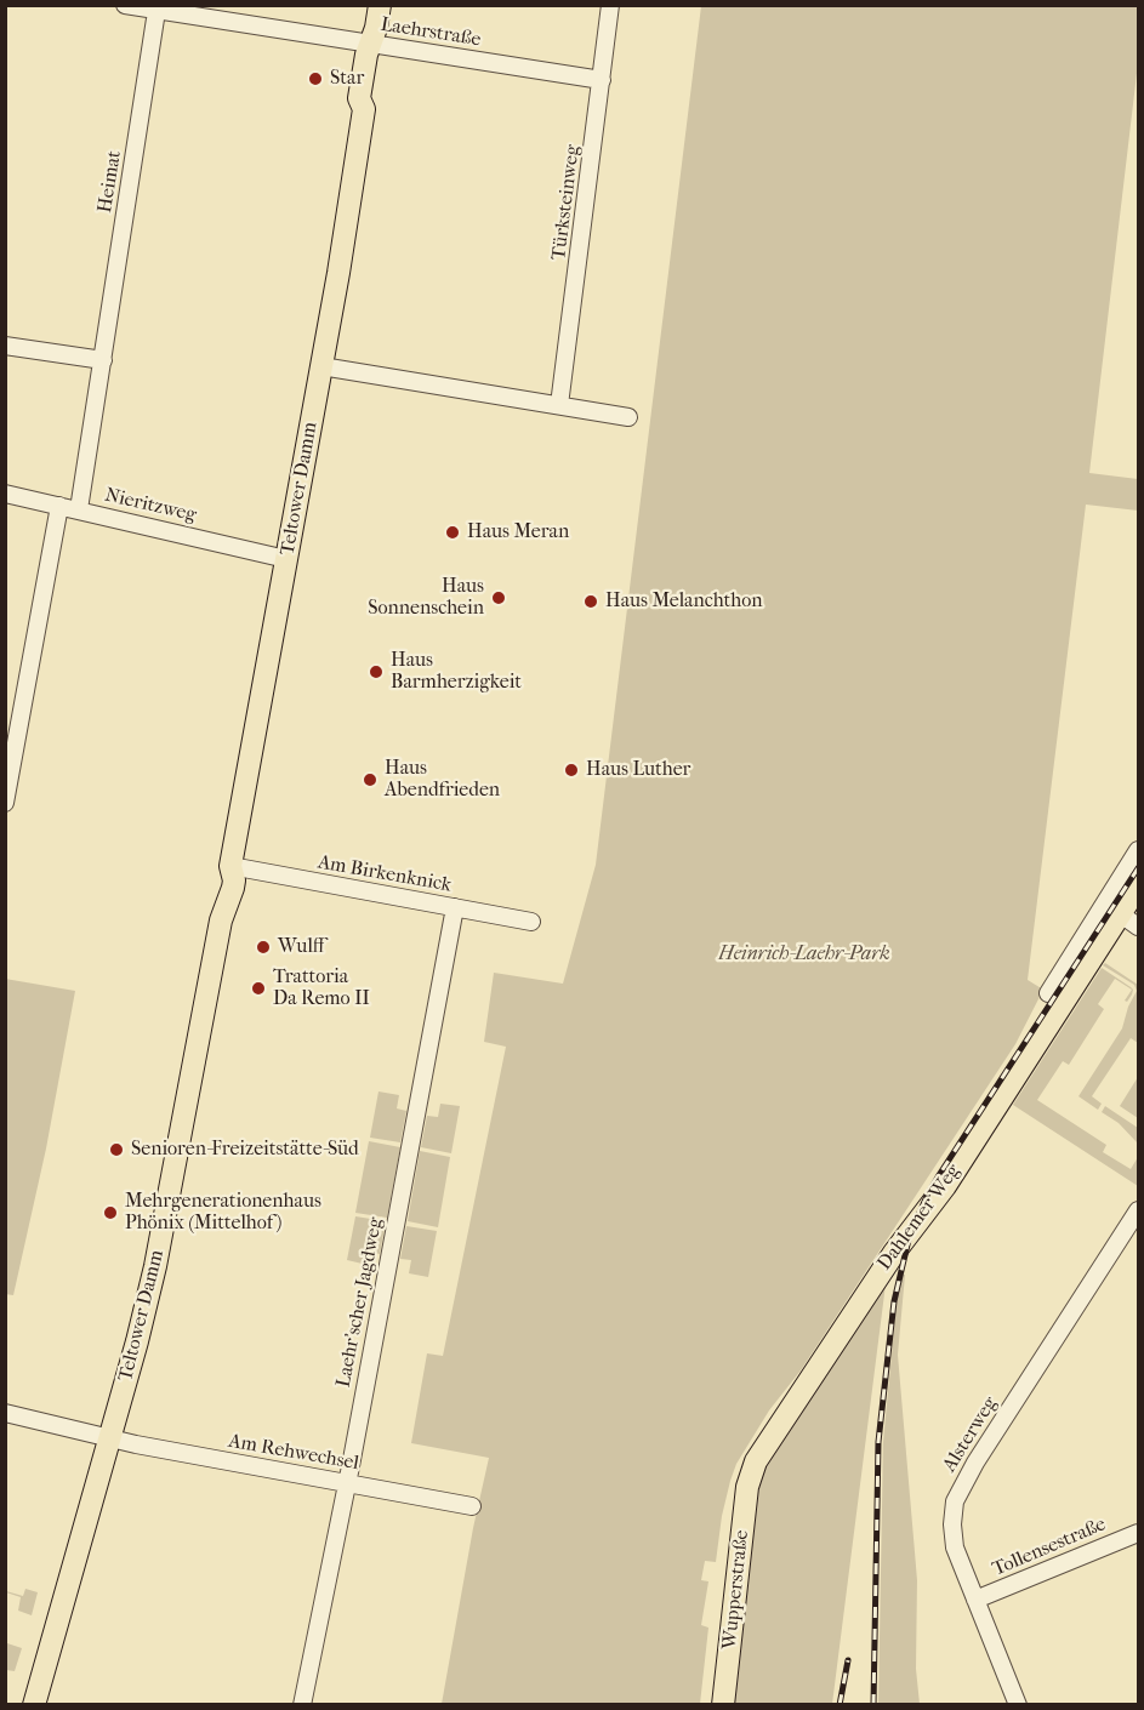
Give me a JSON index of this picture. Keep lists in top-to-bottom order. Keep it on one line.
{"streets":{"main road":["Teltower Damm","Dahlemer Weg","Wupperstraße"],"street":["Laehrstraße","Heimat","Türksteinweg","Nieritzweg","Am Birkenknick","Laehr'scher Jagdweg","Alsterweg","Am Rehwechsel","Tollensestraße"]},"crossings":[["Laehrstraße","Heimat"],["Laehrstraße","Türksteinweg"],["Laehrstraße","Teltower Damm"],["Heimat","Nieritzweg"],["Teltower Damm","Nieritzweg"],["Teltower Damm","Am Birkenknick"],["Teltower Damm","Am Rehwechsel"],["Am Birkenknick","Laehr'scher Jagdweg"],["Dahlemer Weg","Wupperstraße"],["Laehr'scher Jagdweg","Am Rehwechsel"],["Alsterweg","Tollensestraße"]],"parks":["Heinrich-Laehr-Park"],"places":["Star","Haus Meran","Haus Sonnenschein","Haus Melanchthon","Haus Barmherzigkeit","Haus Luther","Haus Abendfrieden","Wulff","Trattoria Da Remo II","Senioren-Freizeitstätte-Süd","Mehrgenerationenhaus Phönix (Mittelhof)"]}
